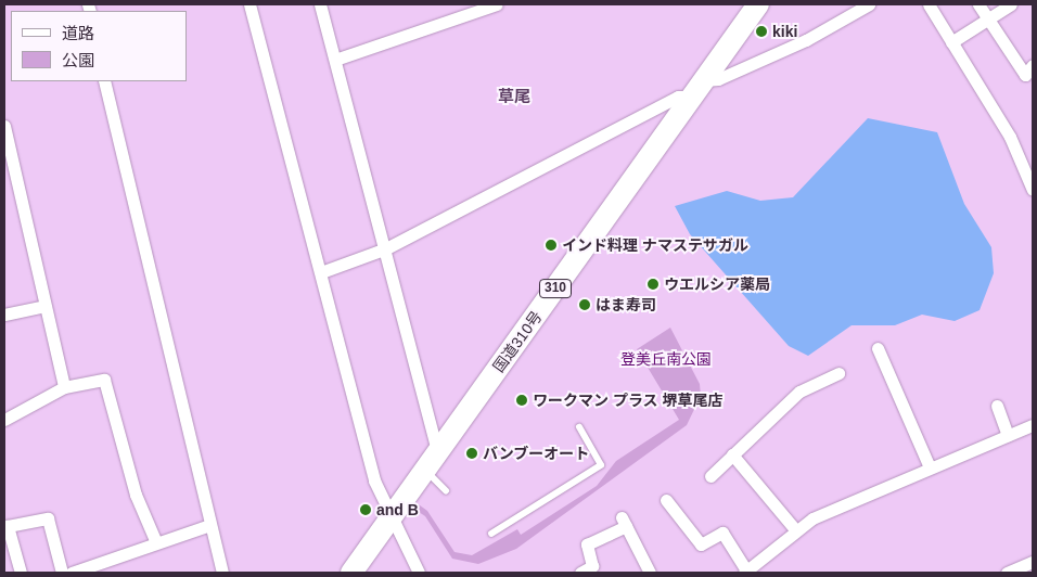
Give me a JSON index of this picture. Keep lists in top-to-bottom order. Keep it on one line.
{"streets":{"highway":["310","国道310号"]},"districts":["草尾"],"parks":["登美丘南公園"],"places":["kiki","インド料理 ナマステサガル","ウエルシア薬局","はま寿司","ワークマン プラス 堺草尾店","バンブーオート","and B"],"legend":["道路","公園"]}
